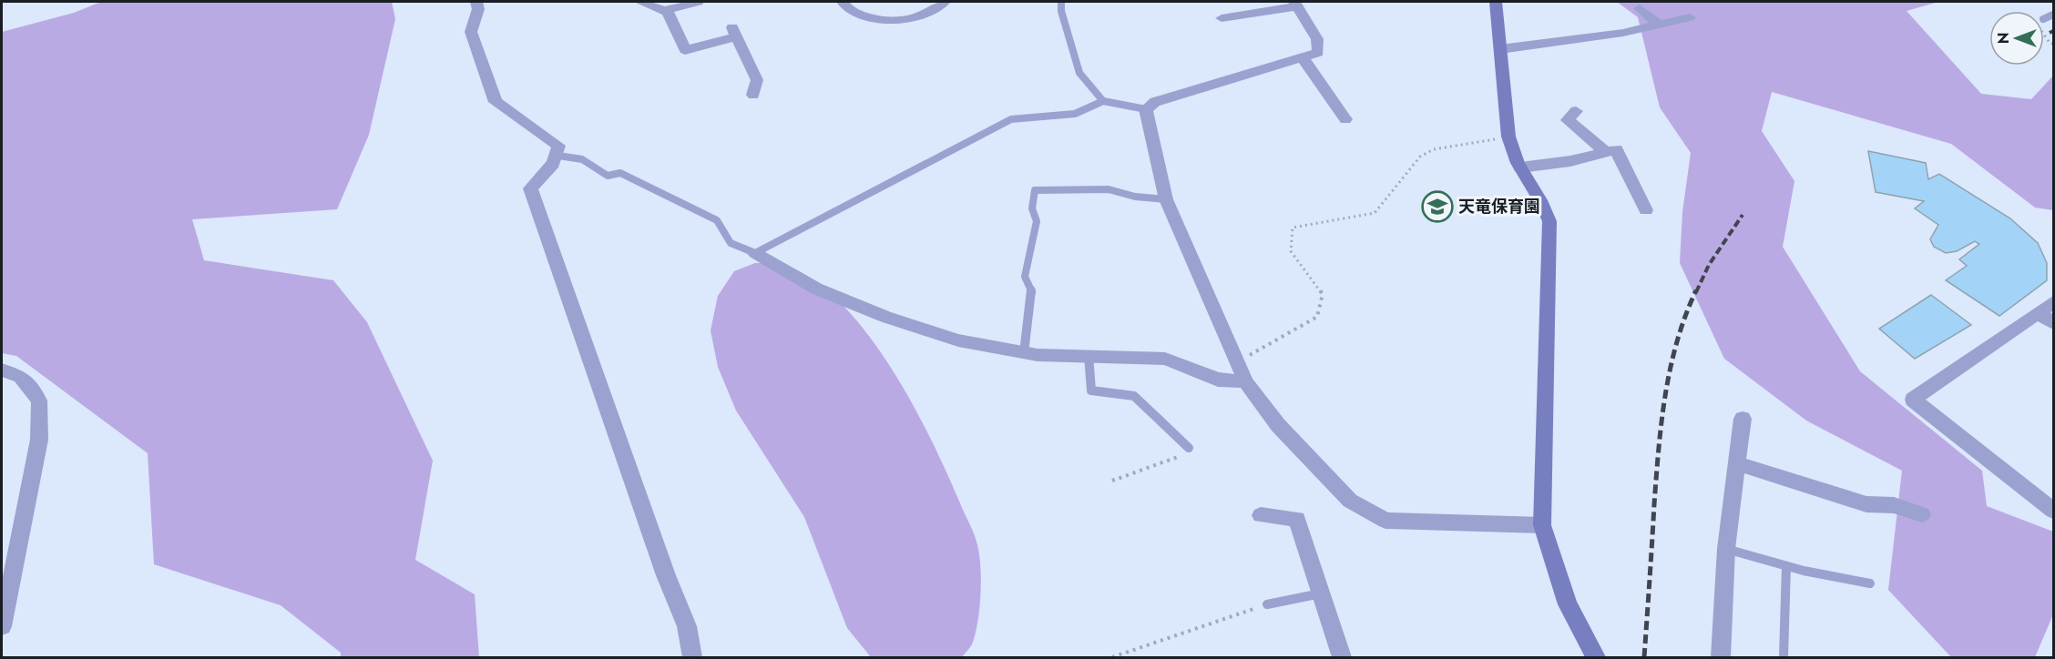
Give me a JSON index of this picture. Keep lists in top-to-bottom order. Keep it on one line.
{"places":{"school or university":["天竜保育園"]},"north":"left"}
